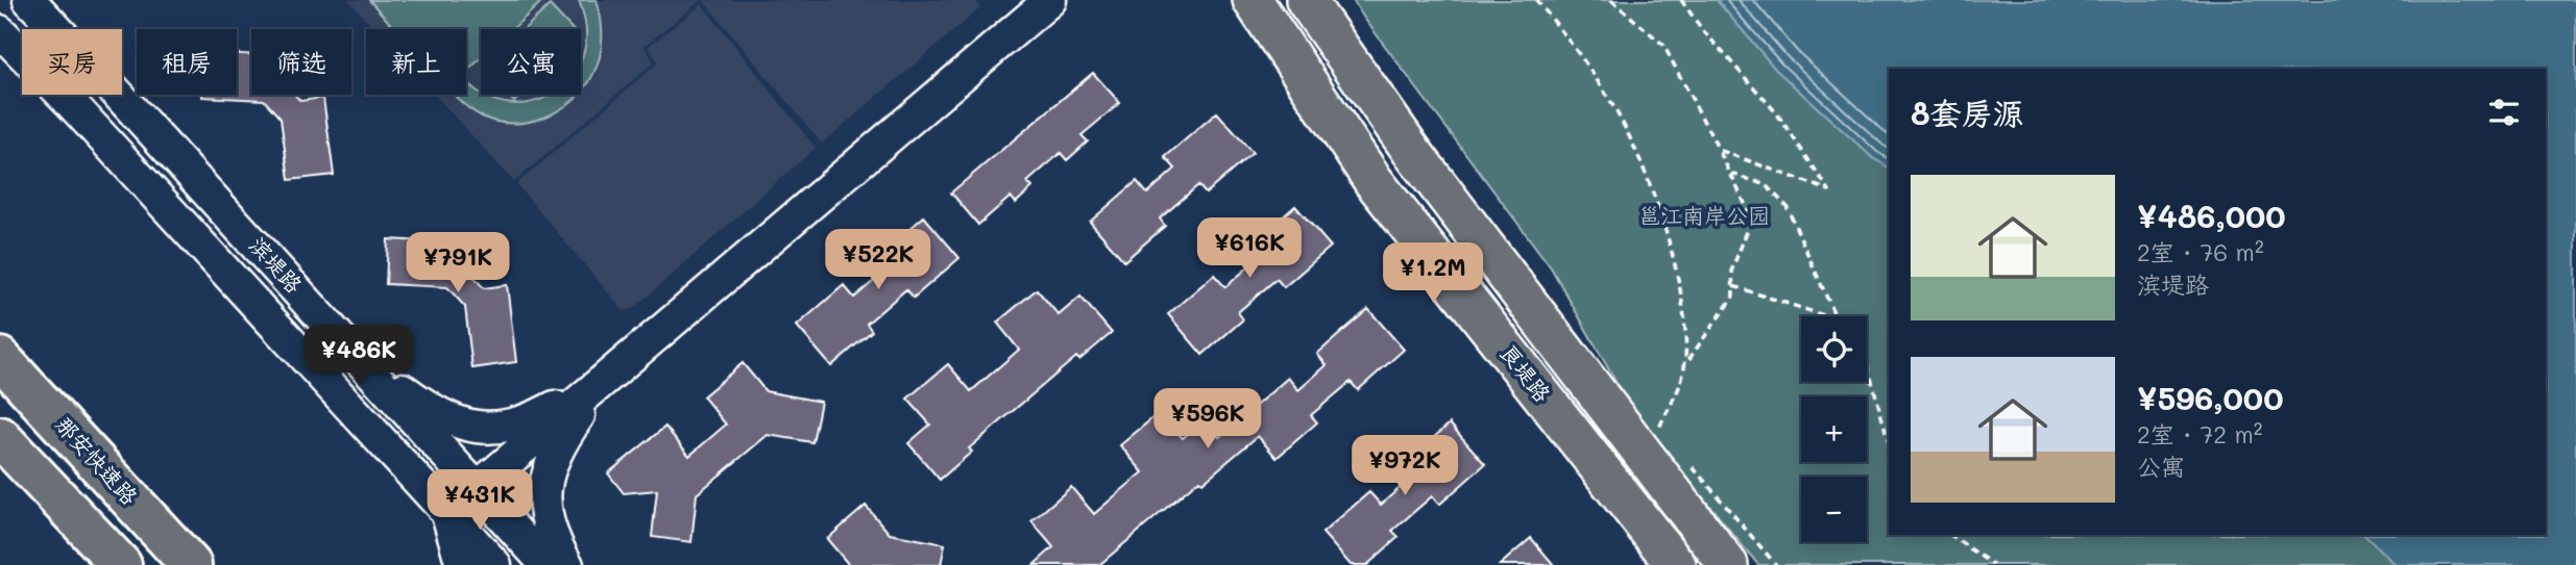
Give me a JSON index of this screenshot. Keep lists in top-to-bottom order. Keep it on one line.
{"streets":{"highway":["那安快速路"],"main road":["良堤路"],"street":["滨堤路"]},"parks":["邕江南岸公园"],"page":{"chip":["买房","租房","筛选","新上","公寓"],"heading":"8套房源","list":[{"name":"¥486,000","note":"2室 · 76 m² · 滨堤路"},{"name":"¥596,000","note":"2室 · 72 m² · 公寓"}],"price":["¥616K","¥522K","¥791K","¥1.2M","¥486K","¥596K","¥972K","¥431K"],"map_buttons":["+","−"]}}
